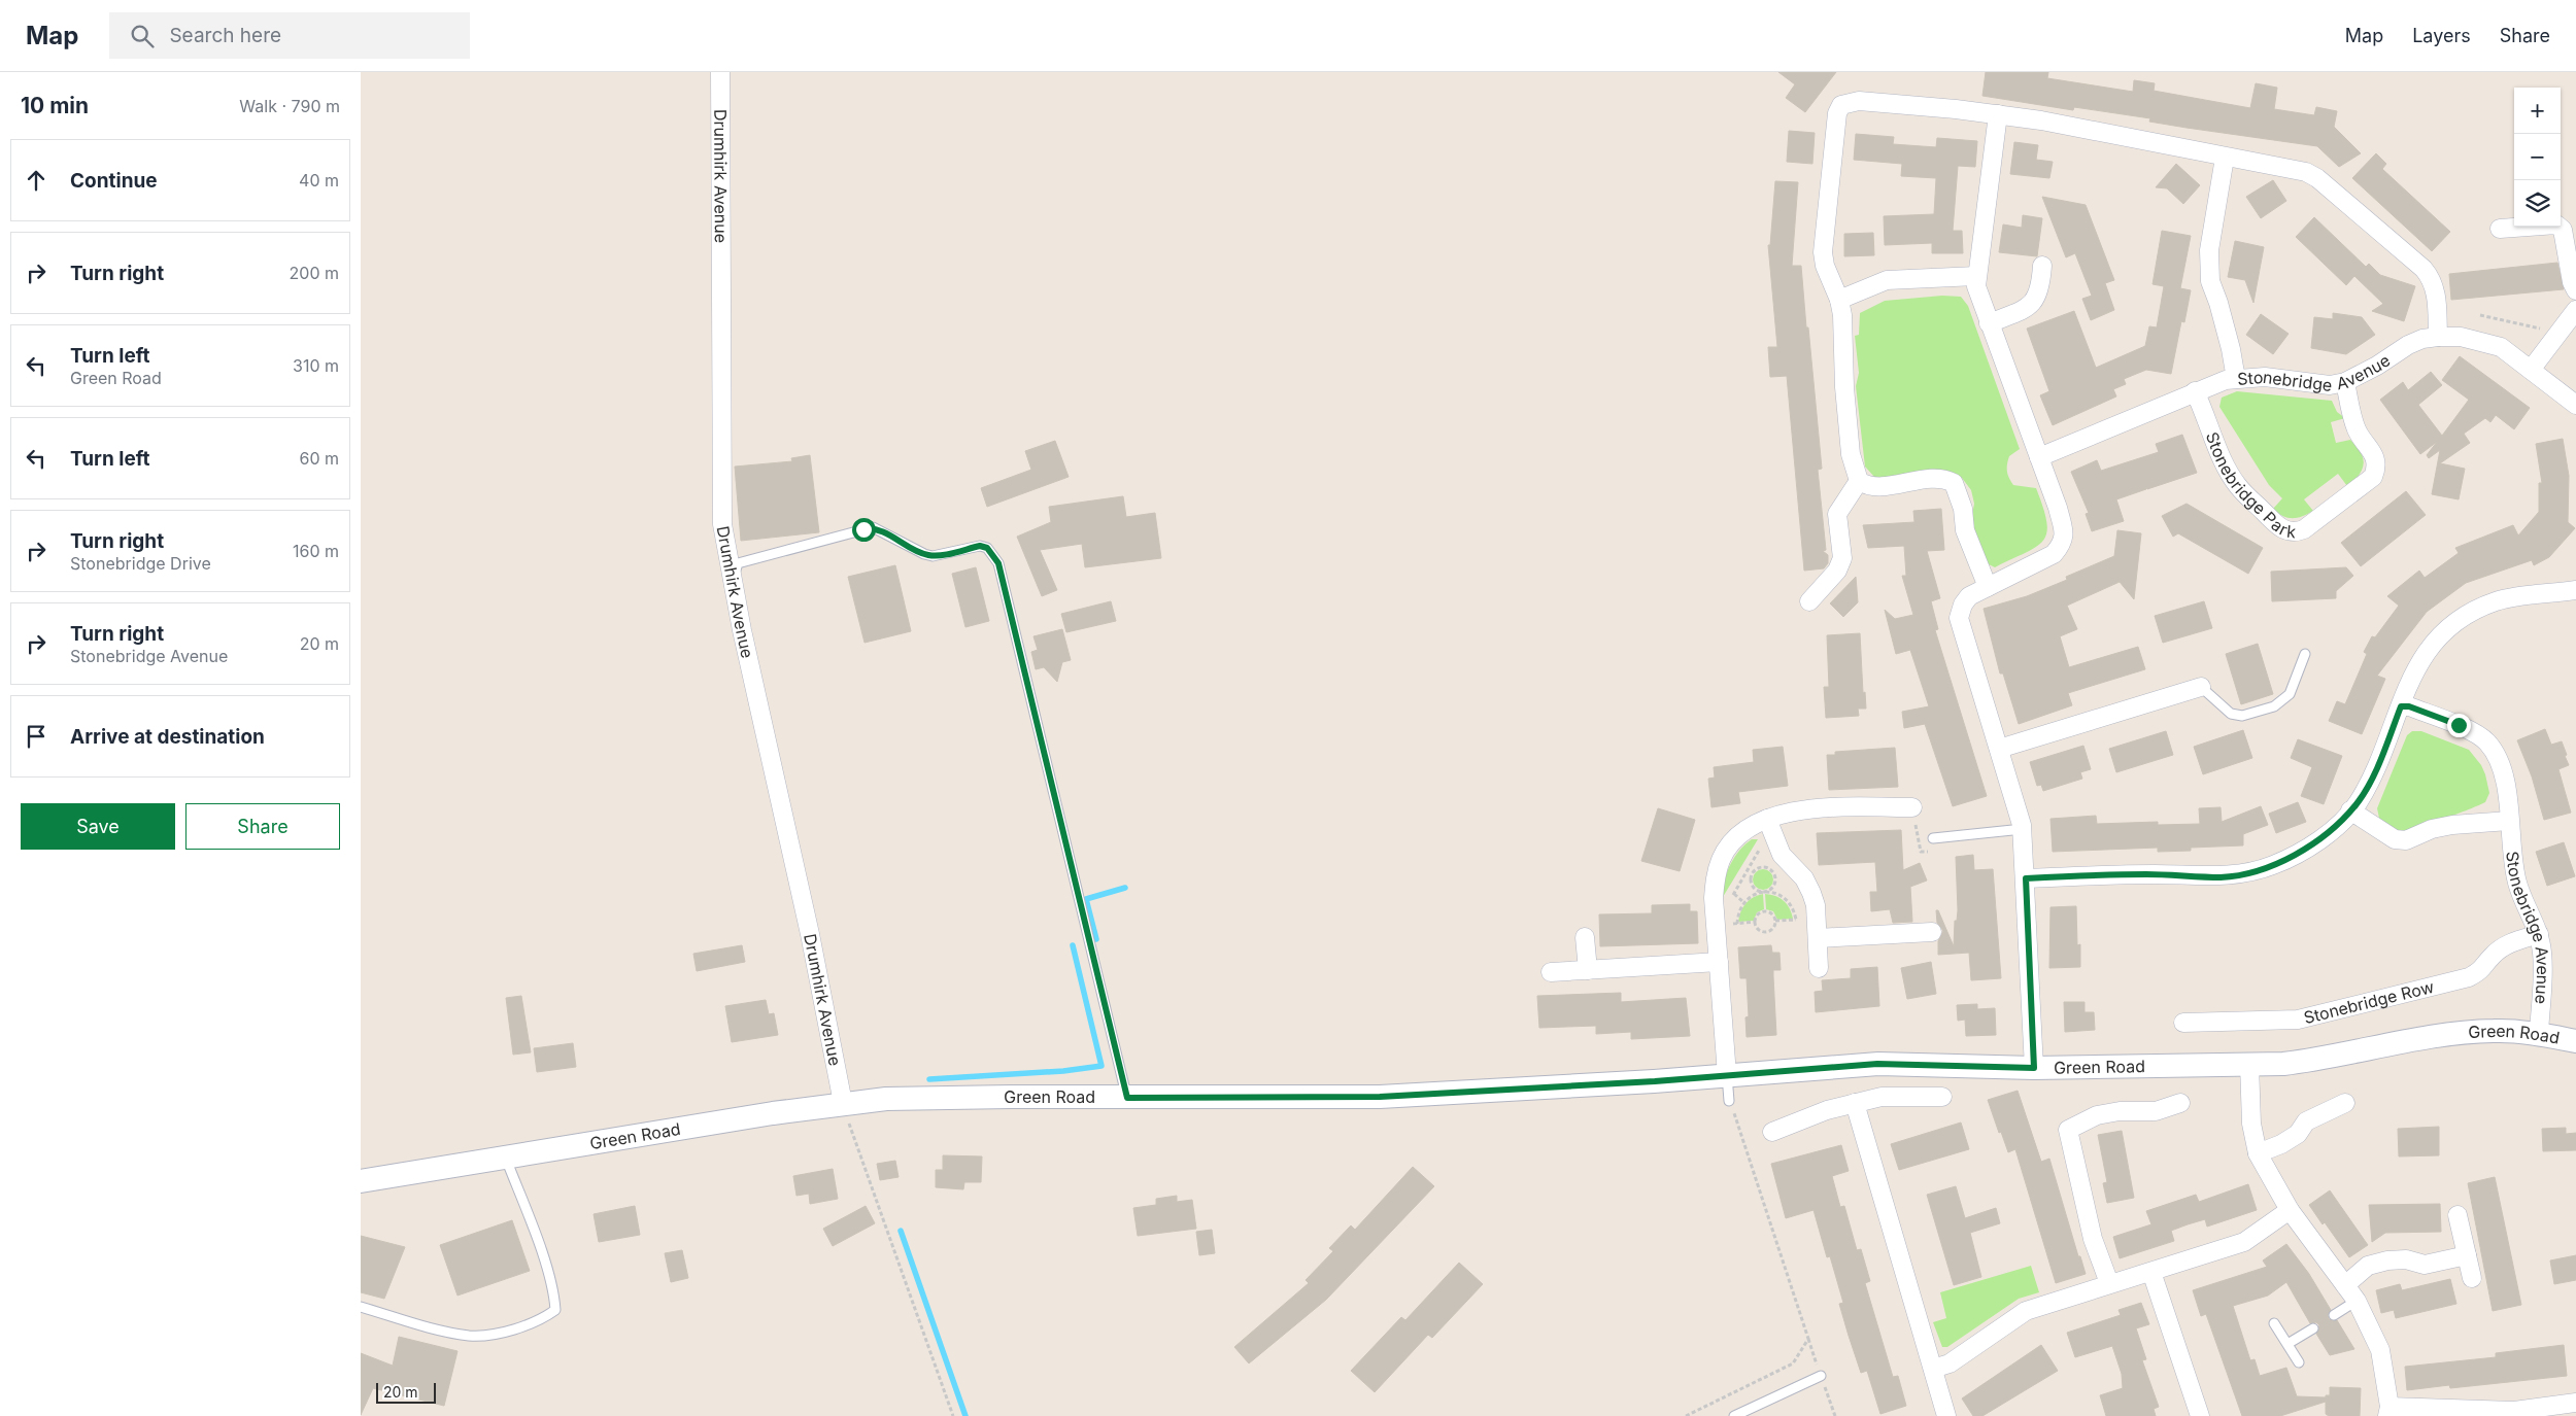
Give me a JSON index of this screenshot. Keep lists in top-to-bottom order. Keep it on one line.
{"streets":{"street":["Drumhirk Avenue","Stonebridge Avenue","Stonebridge Park","Stonebridge Row","Green Road"]},"crossings":[["Drumhirk Avenue","Green Road"],["Stonebridge Avenue","Stonebridge Park"],["Stonebridge Avenue","Stonebridge Row"],["Stonebridge Avenue","Green Road"]],"scale_bar":"20 m","page":{"header":"Map","search":"Search here","nav":["Map","Layers","Share"],"heading":["10 min","Walk · 790 m"],"map_buttons":["+","−"],"list":[["Continue","40 m"],["Turn right","200 m"],["Turn left","Green Road","310 m"],["Turn left","60 m"],["Turn right","Stonebridge Drive","160 m"],["Turn right","Stonebridge Avenue","20 m"],"Arrive at destination"],"buttons":["Save","Share"],"scale":"20 m"}}
